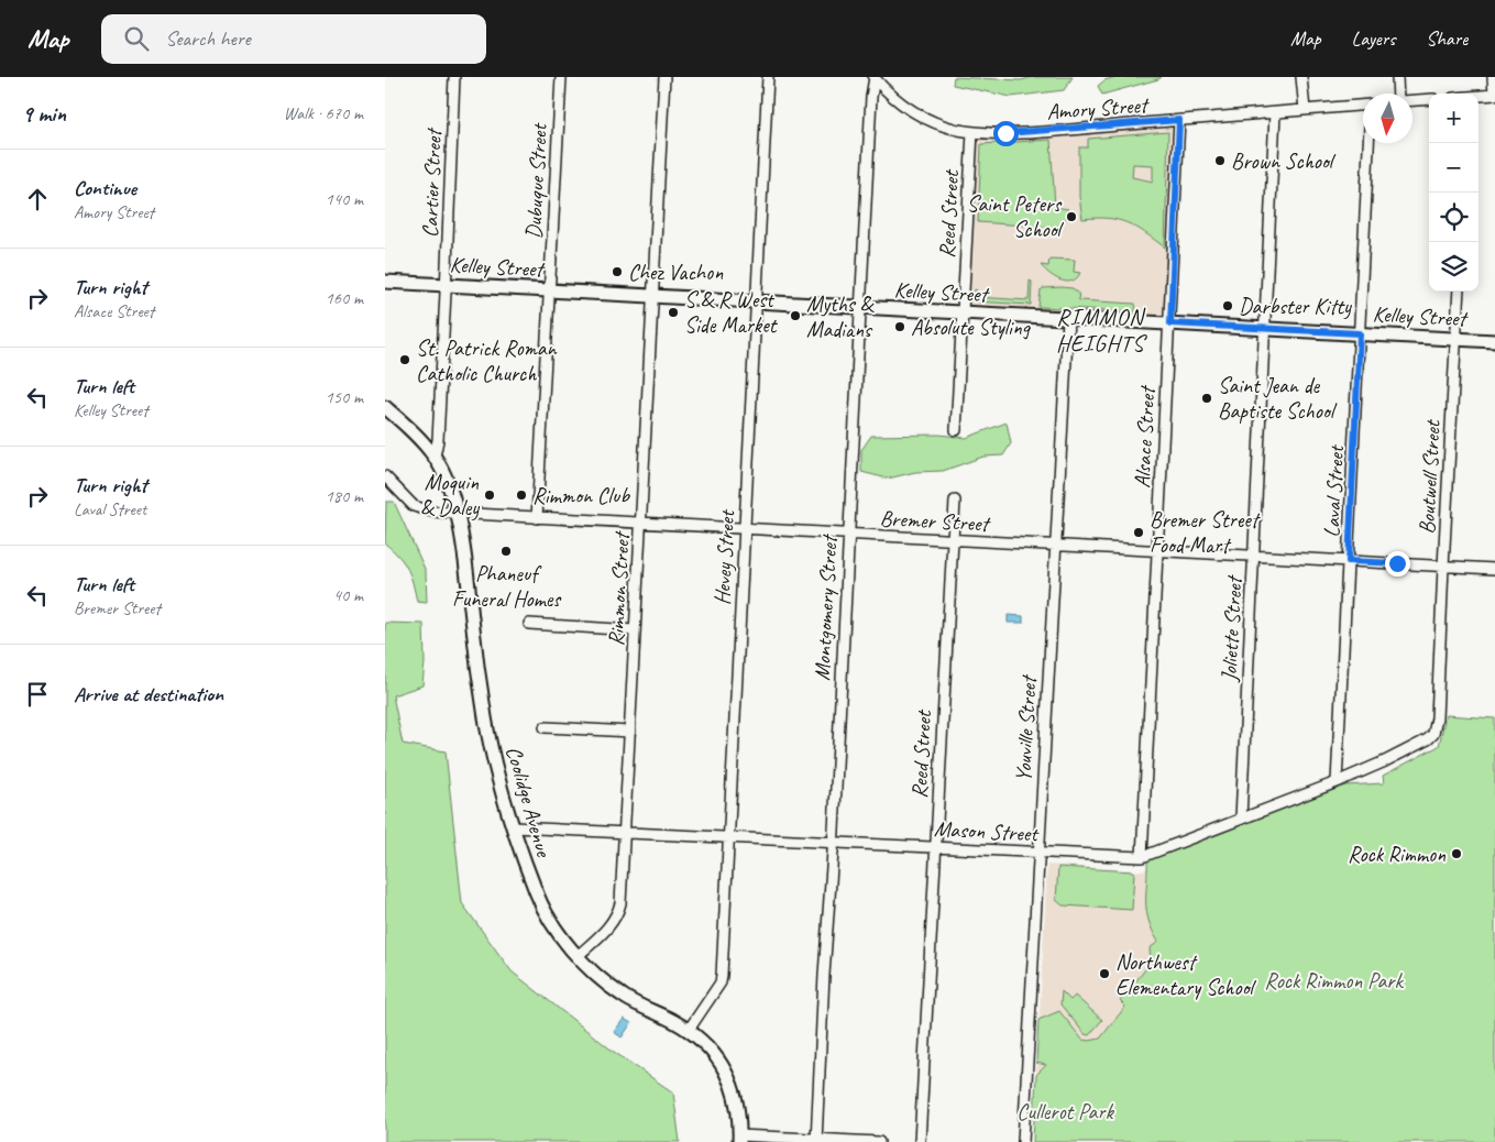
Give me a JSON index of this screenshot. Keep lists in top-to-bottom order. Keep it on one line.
{"streets":{"street":["Amory Street","Dubuque Street","Cartier Street","Reed Street","Kelley Street","Alsace Street","Boutwell Street","Laval Street","Bremer Street","Hevey Street","Rimmon Street","Montgomery Street","Joliette Street","Youville Street","Coolidge Avenue","Mason Street"]},"crossings":[["Amory Street","Reed Street"],["Amory Street","Alsace Street"],["Amory Street","Montgomery Street"],["Amory Street","Joliette Street"],["Dubuque Street","Kelley Street"],["Dubuque Street","Bremer Street"],["Cartier Street","Kelley Street"],["Cartier Street","Coolidge Avenue"],["Reed Street","Kelley Street"],["Reed Street","Bremer Street"],["Reed Street","Mason Street"],["Kelley Street","Alsace Street"],["Kelley Street","Boutwell Street"],["Kelley Street","Laval Street"],["Kelley Street","Hevey Street"],["Kelley Street","Rimmon Street"],["Kelley Street","Montgomery Street"],["Kelley Street","Joliette Street"],["Kelley Street","Youville Street"],["Alsace Street","Bremer Street"],["Alsace Street","Mason Street"],["Boutwell Street","Bremer Street"],["Boutwell Street","Mason Street"],["Laval Street","Bremer Street"],["Laval Street","Mason Street"],["Bremer Street","Hevey Street"],["Bremer Street","Rimmon Street"],["Bremer Street","Montgomery Street"],["Bremer Street","Joliette Street"],["Bremer Street","Youville Street"],["Bremer Street","Coolidge Avenue"],["Hevey Street","Coolidge Avenue"],["Hevey Street","Mason Street"],["Rimmon Street","Coolidge Avenue"],["Rimmon Street","Mason Street"],["Montgomery Street","Mason Street"],["Joliette Street","Mason Street"],["Youville Street","Mason Street"],["Coolidge Avenue","Mason Street"]],"districts":["RIMMON HEIGHTS"],"parks":["Rock Rimmon Park","Cullerot Park"],"places":["Brown School","Saint Peters School","Chez Vachon","Darbster Kitty","S & R West Side Market","Myths & Madians","Absolute Styling","St. Patrick Roman Catholic Church","Saint Jean de Baptiste School","Moquin & Daley","Rimmon Club","Bremer Street Food Mart","Phaneuf Funeral Homes","Rock Rimmon","Northwest Elementary School"],"north":"bottom","page":{"header":"Map","search":"Search here","nav":["Map","Layers","Share"],"heading":["9 min","Walk · 670 m"],"map_buttons":["+","−"],"list":[["Continue","Amory Street","140 m"],["Turn right","Alsace Street","160 m"],["Turn left","Kelley Street","150 m"],["Turn right","Laval Street","180 m"],["Turn left","Bremer Street","40 m"],"Arrive at destination"]}}
